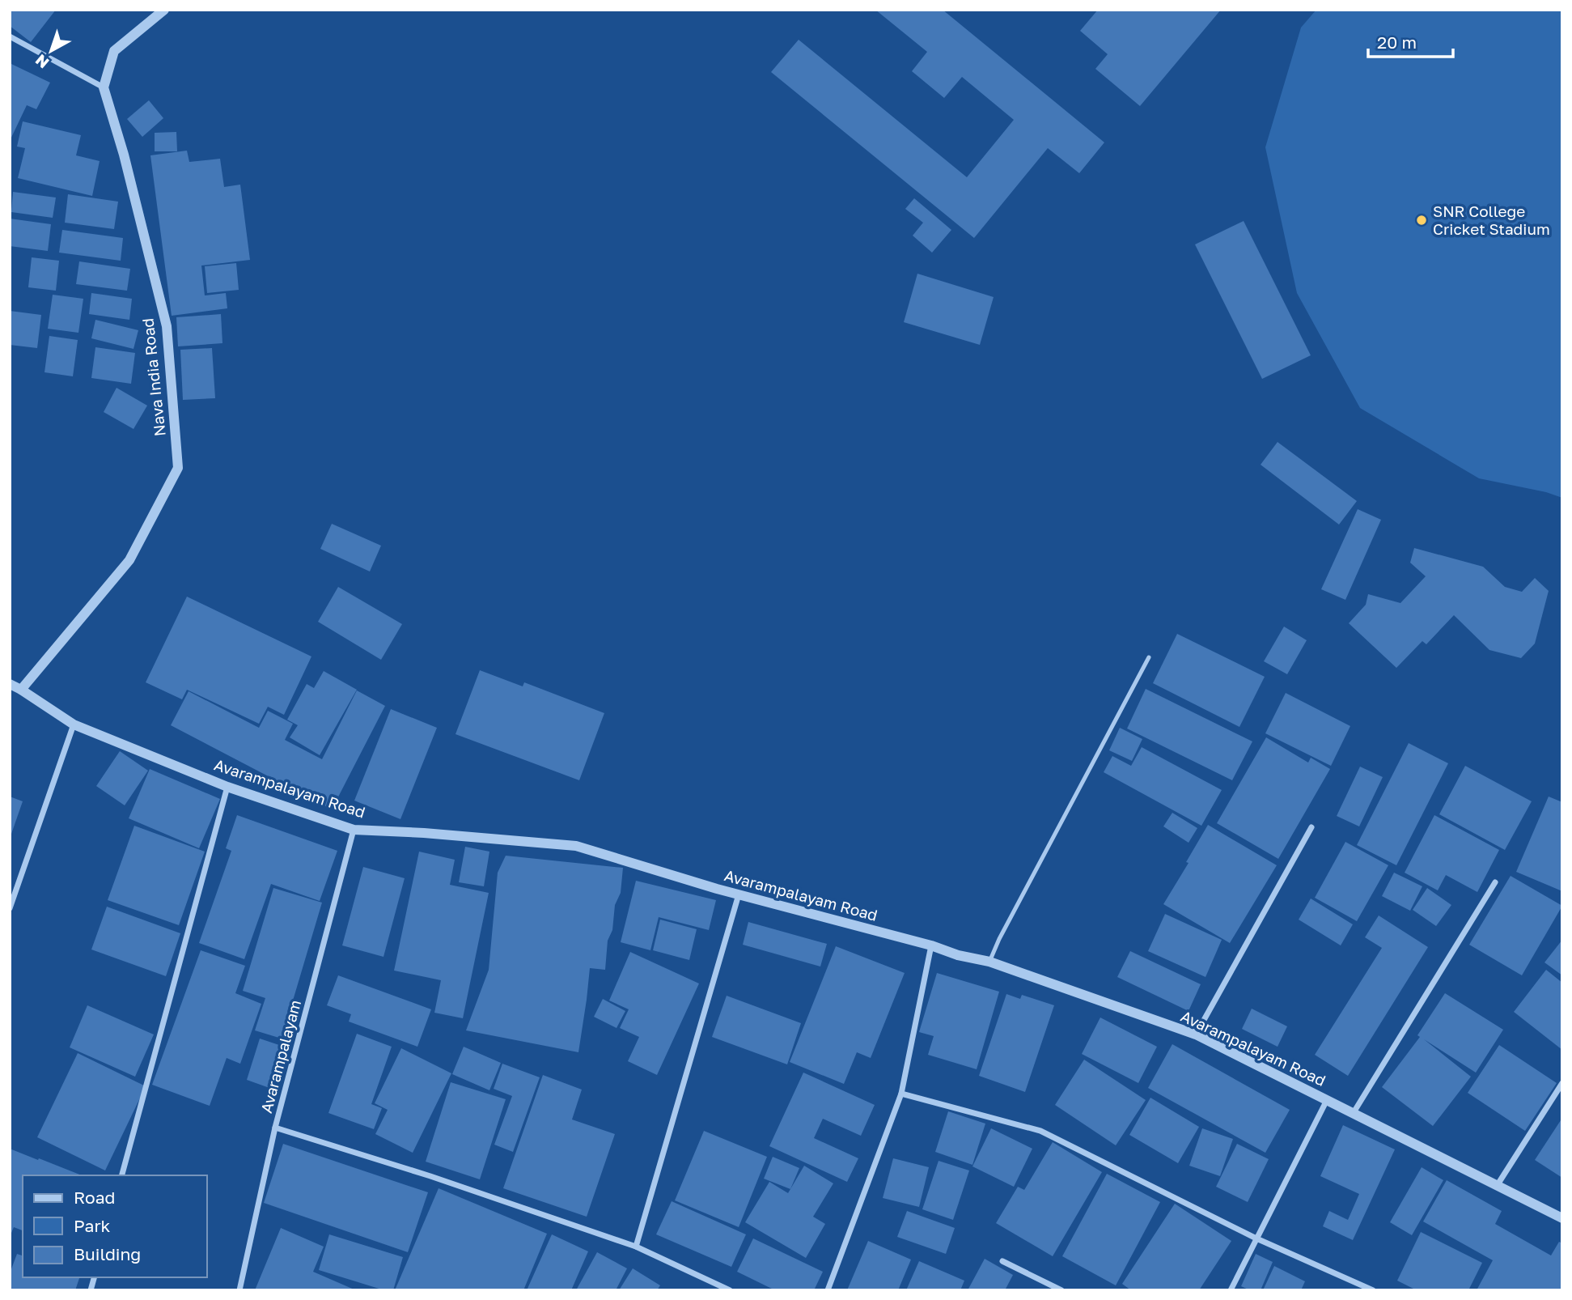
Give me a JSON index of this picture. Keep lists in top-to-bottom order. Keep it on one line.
{"streets":{"street":["Nava India Road","Avarampalayam Road","Avarampalayam"]},"crossings":[["Nava India Road","Avarampalayam Road"],["Avarampalayam Road","Avarampalayam"]],"places":["SNR College Cricket Stadium"],"legend":["Road","Park","Building"],"scale_bar":"20 m","north":"bottom left"}
